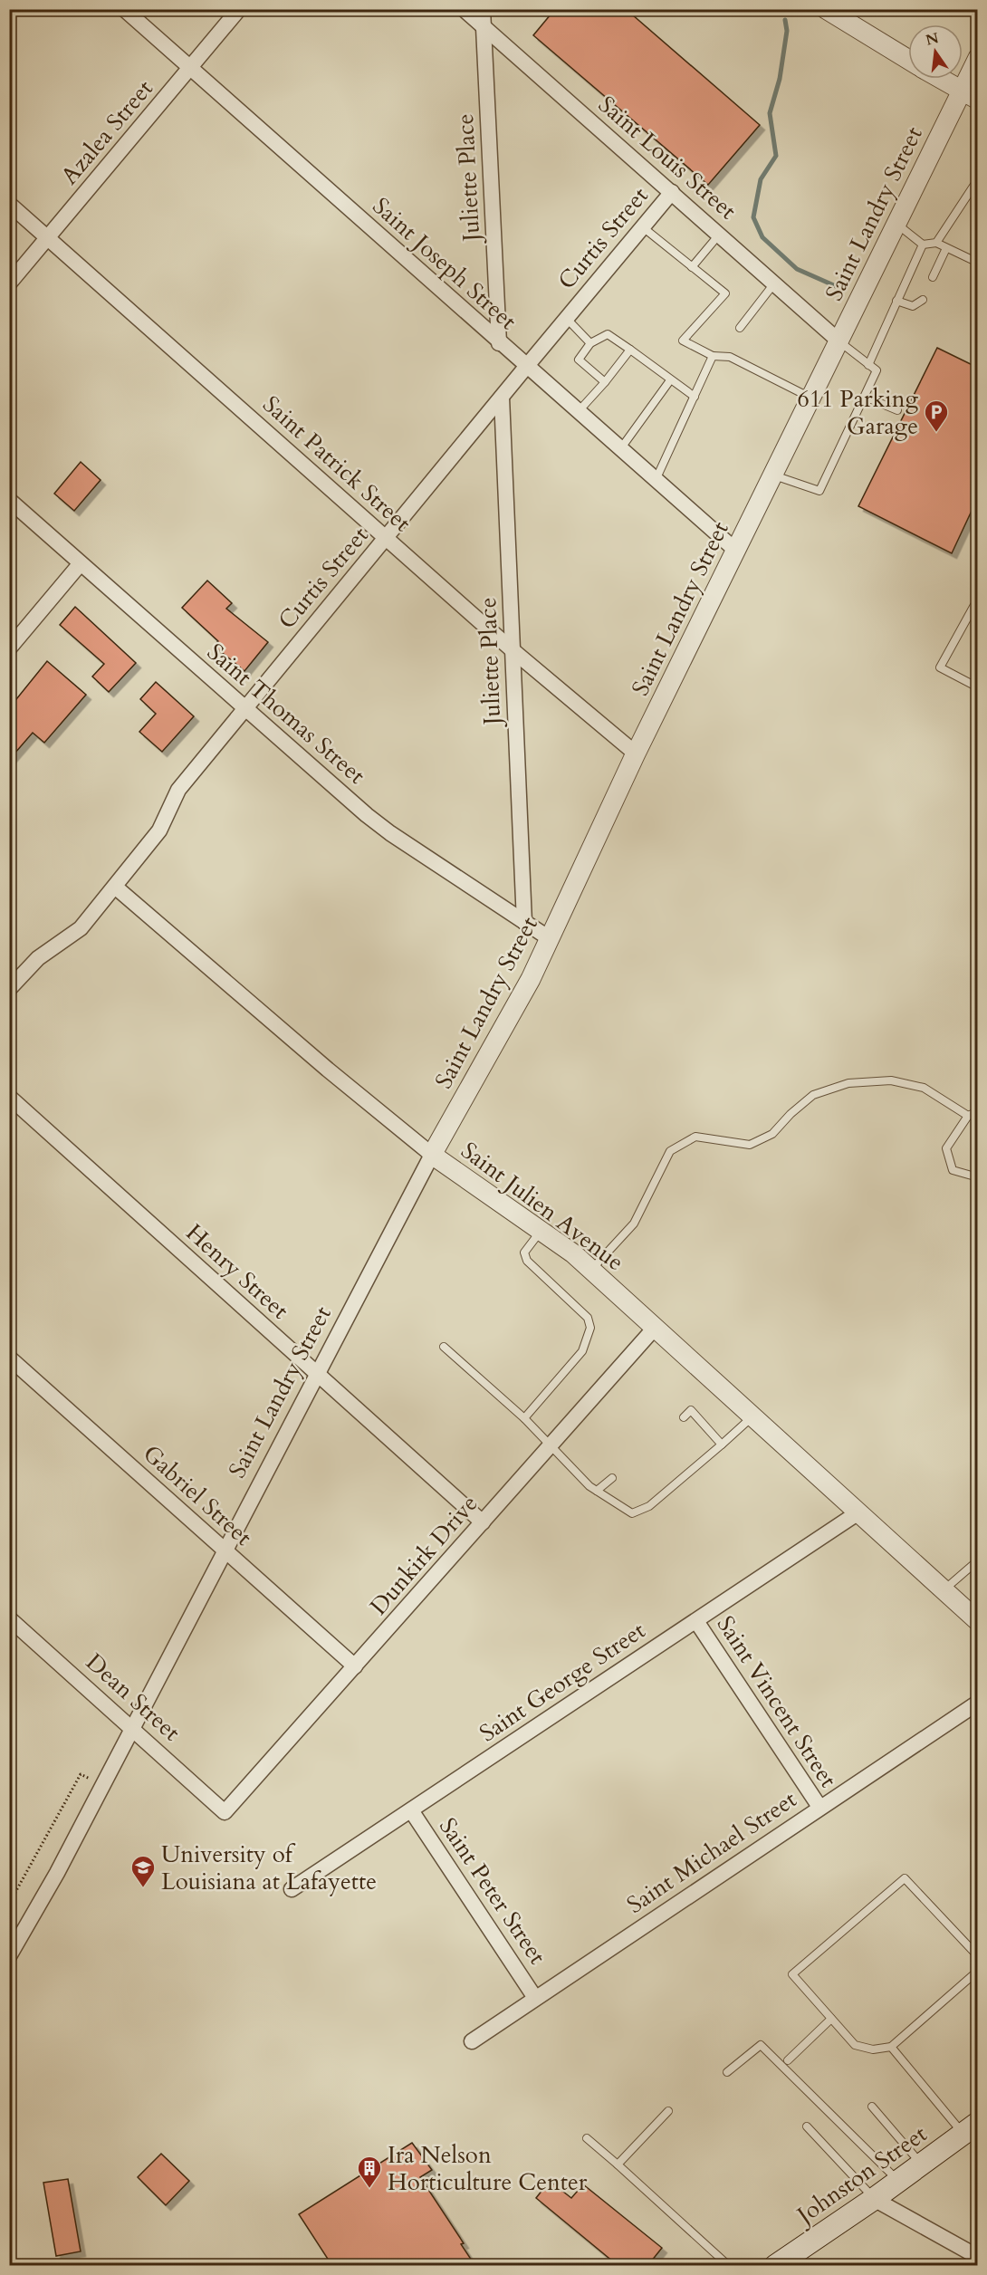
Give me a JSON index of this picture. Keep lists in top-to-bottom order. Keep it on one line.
{"streets":{"main road":["Johnston Street"],"street":["Azalea Street","Saint Louis Street","Juliette Place","Saint Landry Street","Curtis Street","Saint Joseph Street","Saint Patrick Street","Saint Thomas Street","Saint Julien Avenue","Henry Street","Gabriel Street","Dunkirk Drive","Saint George Street","Dean Street","Saint Vincent Street","Saint Michael Street","Saint Peter Street"]},"crossings":[["Azalea Street","Saint Joseph Street"],["Azalea Street","Saint Patrick Street"],["Saint Louis Street","Juliette Place"],["Saint Louis Street","Saint Landry Street"],["Saint Louis Street","Curtis Street"],["Juliette Place","Curtis Street"],["Juliette Place","Saint Joseph Street"],["Juliette Place","Saint Patrick Street"],["Juliette Place","Saint Thomas Street"],["Saint Landry Street","Saint Joseph Street"],["Saint Landry Street","Saint Patrick Street"],["Saint Landry Street","Saint Thomas Street"],["Saint Landry Street","Saint Julien Avenue"],["Saint Landry Street","Henry Street"],["Saint Landry Street","Gabriel Street"],["Saint Landry Street","Dean Street"],["Curtis Street","Saint Joseph Street"],["Curtis Street","Saint Patrick Street"],["Curtis Street","Saint Thomas Street"],["Curtis Street","Saint Julien Avenue"],["Saint Julien Avenue","Dunkirk Drive"],["Saint Julien Avenue","Saint George Street"],["Henry Street","Dunkirk Drive"],["Gabriel Street","Dunkirk Drive"],["Dunkirk Drive","Dean Street"],["Saint George Street","Saint Vincent Street"],["Saint George Street","Saint Peter Street"],["Saint Vincent Street","Saint Michael Street"],["Saint Michael Street","Saint Peter Street"]],"places":{"parking":["611 Parking Garage"],"school or university":["University of Louisiana at Lafayette"],"building":["Ira Nelson Horticulture Center"]},"north":"top"}
